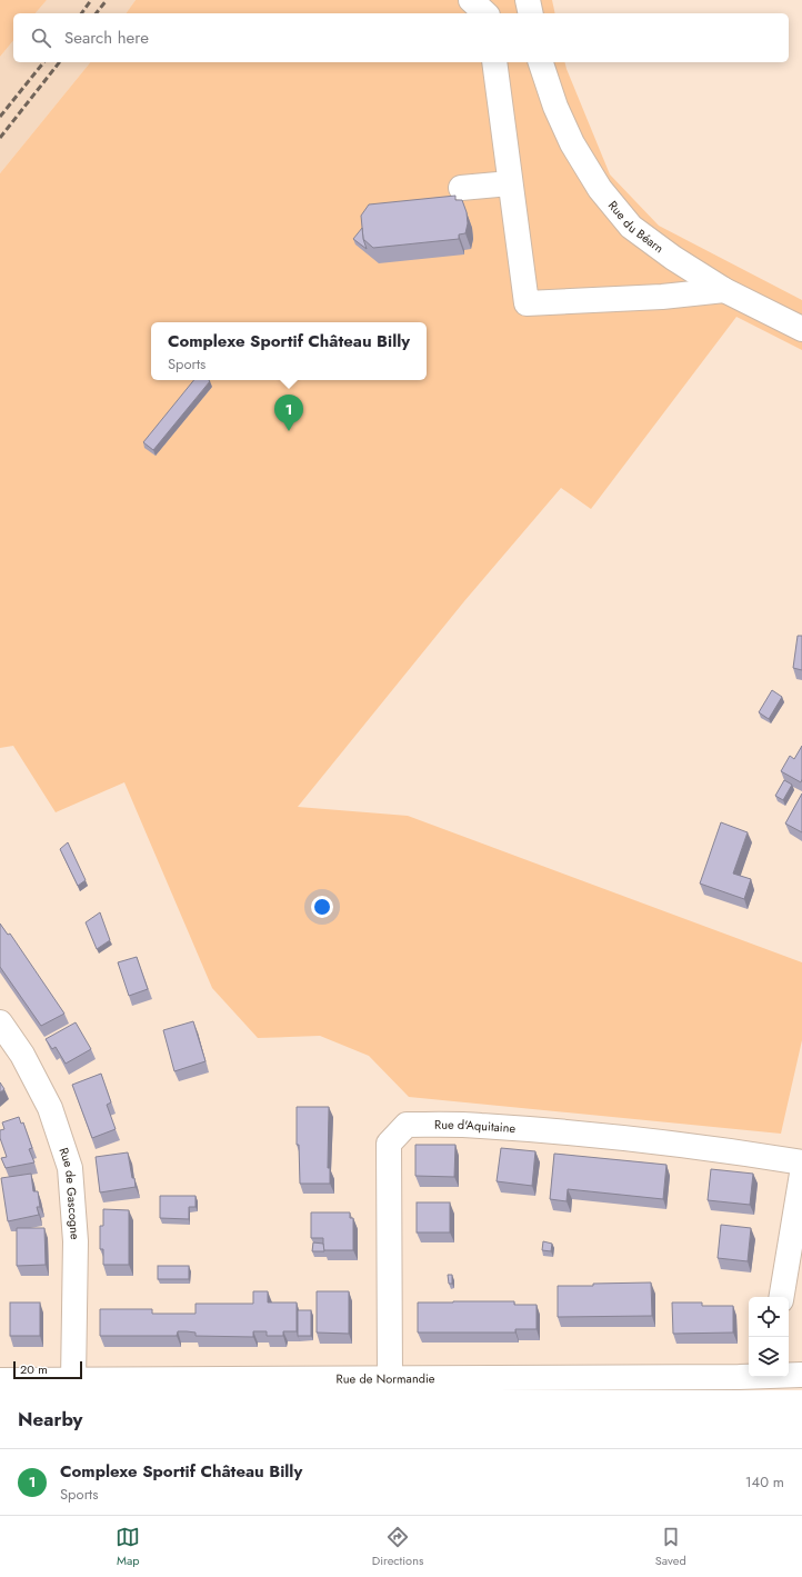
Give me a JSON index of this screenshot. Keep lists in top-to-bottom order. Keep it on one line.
{"streets":{"street":["Rue du Béarn","Rue d'Aquitaine","Rue de Gascogne","Rue de Normandie"]},"crossings":[["Rue d'Aquitaine","Rue de Normandie"],["Rue de Gascogne","Rue de Normandie"]],"scale_bar":"20 m","page":{"search":"Search here","popup":["Complexe Sportif Château Billy","Sports"],"pins":"1","scale":"20 m","heading":"Nearby","list":[{"mark":"1","name":"Complexe Sportif Château Billy","note":"Sports","value":"140 m"}],"nav":["Map","Directions","Saved"]}}
